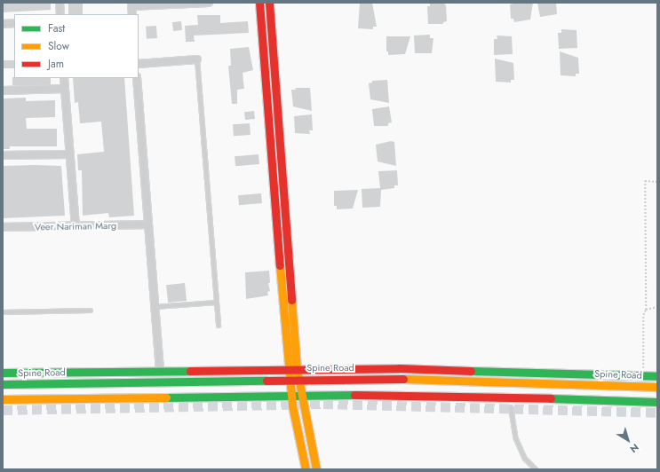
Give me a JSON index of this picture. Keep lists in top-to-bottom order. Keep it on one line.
{"streets":{"main road":["Spine Road"],"street":["Veer Nariman Marg"]},"legend":["Fast","Slow","Jam"],"north":"bottom right"}
